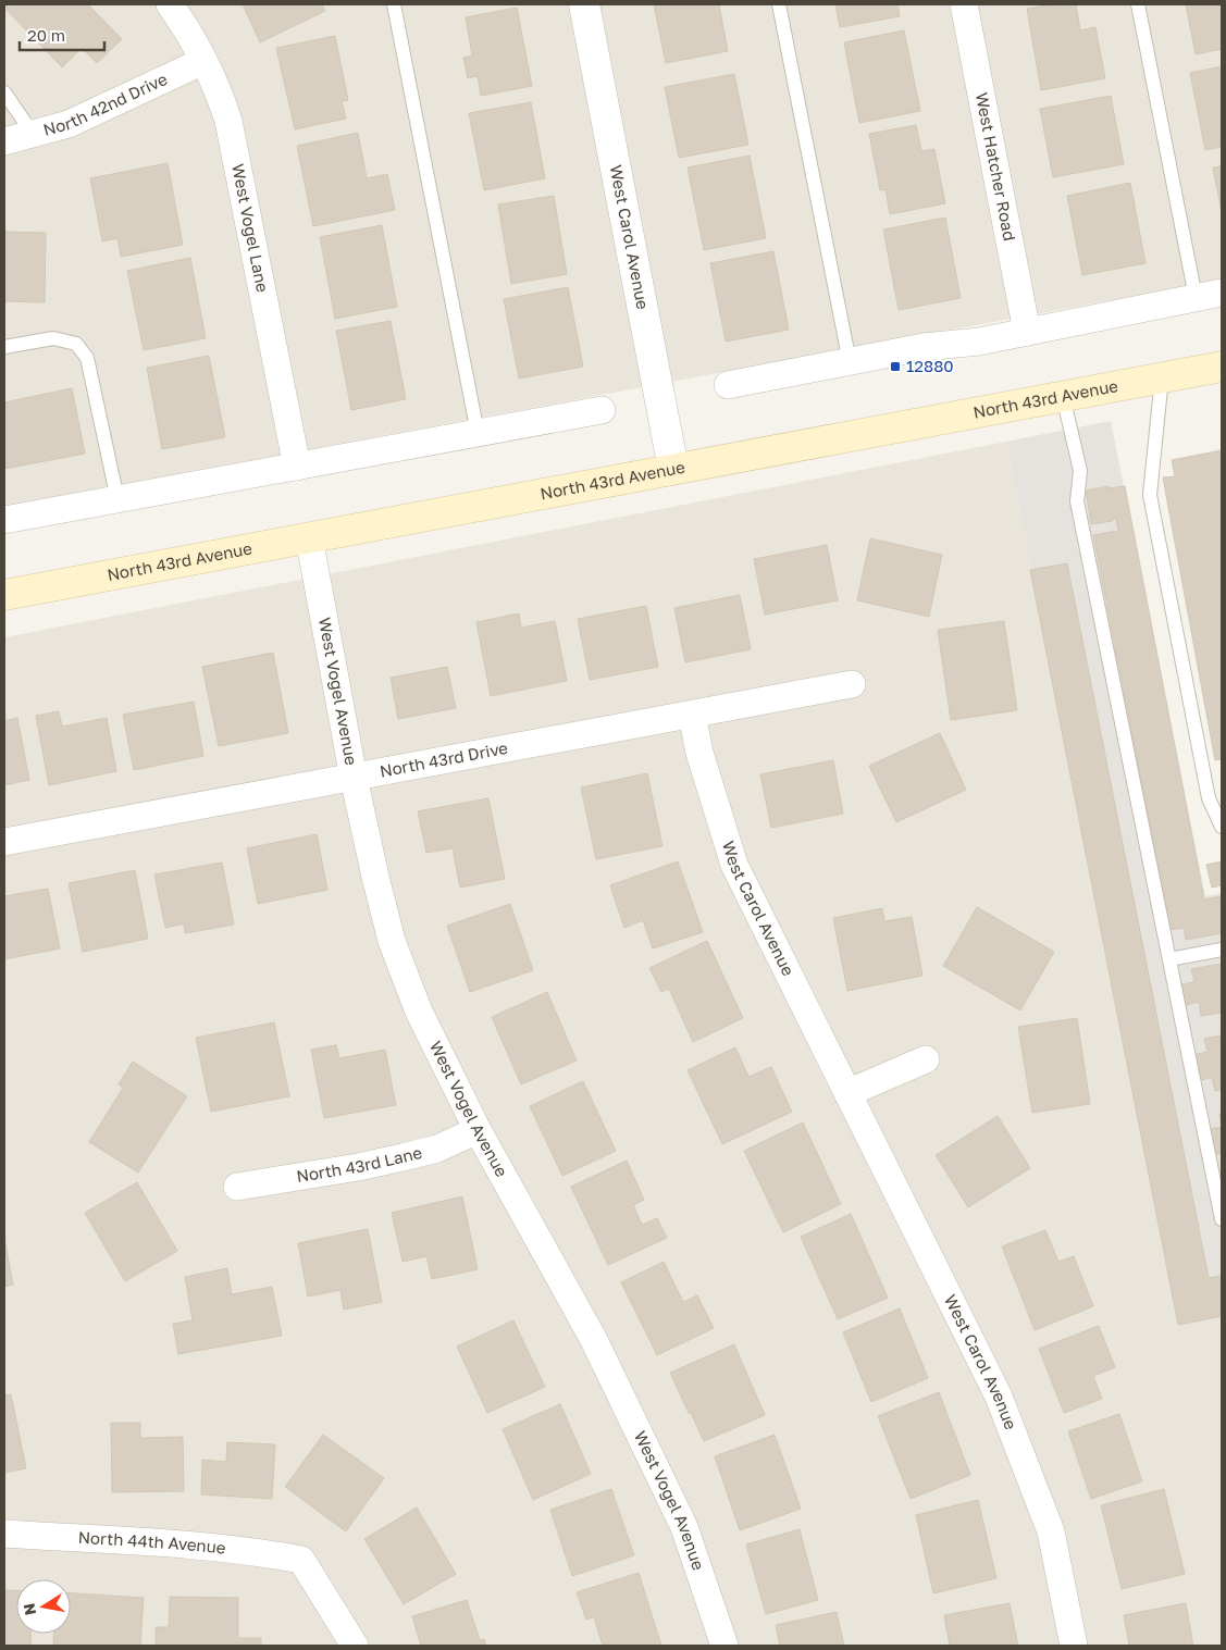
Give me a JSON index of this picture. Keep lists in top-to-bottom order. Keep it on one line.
{"streets":{"main road":["North 43rd Avenue"],"street":["North 42nd Drive","West Hatcher Road","West Vogel Lane","West Carol Avenue","West Vogel Avenue","North 43rd Drive","North 43rd Lane","North 44th Avenue"]},"crossings":[["North 42nd Drive","West Vogel Lane"],["West Carol Avenue","North 43rd Avenue"],["West Carol Avenue","North 43rd Drive"],["North 43rd Avenue","West Vogel Avenue"],["West Vogel Avenue","North 43rd Drive"],["West Vogel Avenue","North 43rd Lane"]],"places":{"transit":["12880"]},"scale_bar":"20 m","north":"left"}
